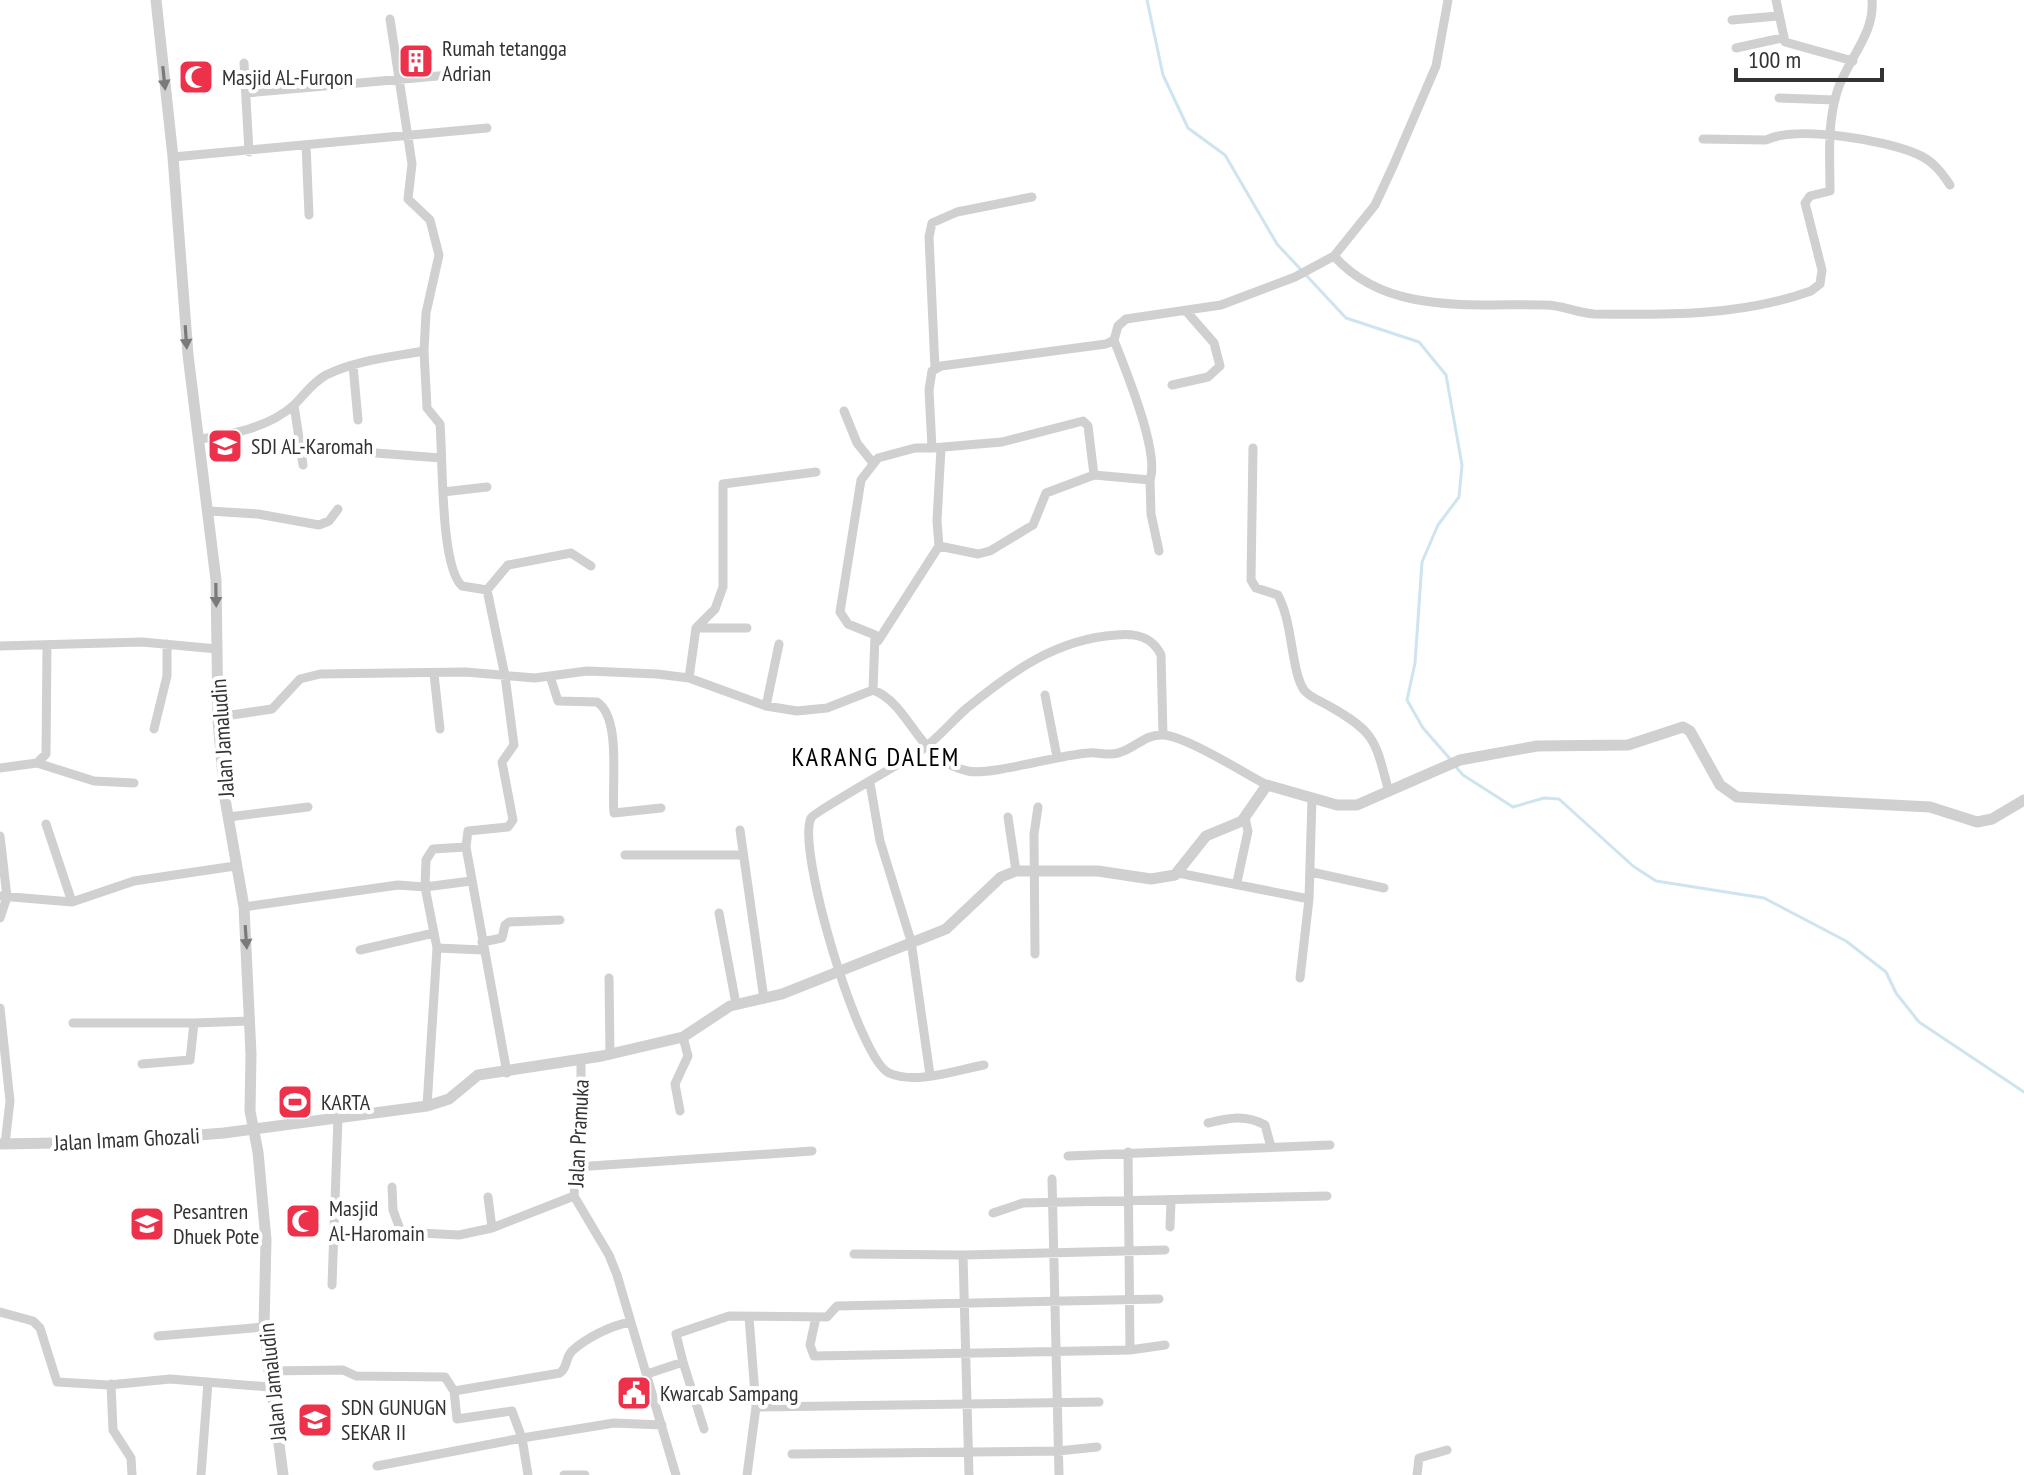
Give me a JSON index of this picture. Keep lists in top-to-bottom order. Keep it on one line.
{"streets":{"street":["Jalan Jamaludin","Jalan Pramuka","Jalan Imam Ghozali"]},"crossings":[["Jalan Jamaludin","Jalan Imam Ghozali"],["Jalan Pramuka","Jalan Imam Ghozali"]],"one_way":["Jalan Jamaludin"],"districts":["KARANG DALEM"],"places":{"building":["Rumah tetangga Adrian"],"mosque":["Masjid AL-Furqon","Masjid Al-Haromain"],"school or university":["SDI AL-Karomah","Pesantren Dhuek Pote","SDN GUNUGN SEKAR II"],"sports":["KARTA"],"public building":["Kwarcab Sampang"]},"scale_bar":"100 m"}
